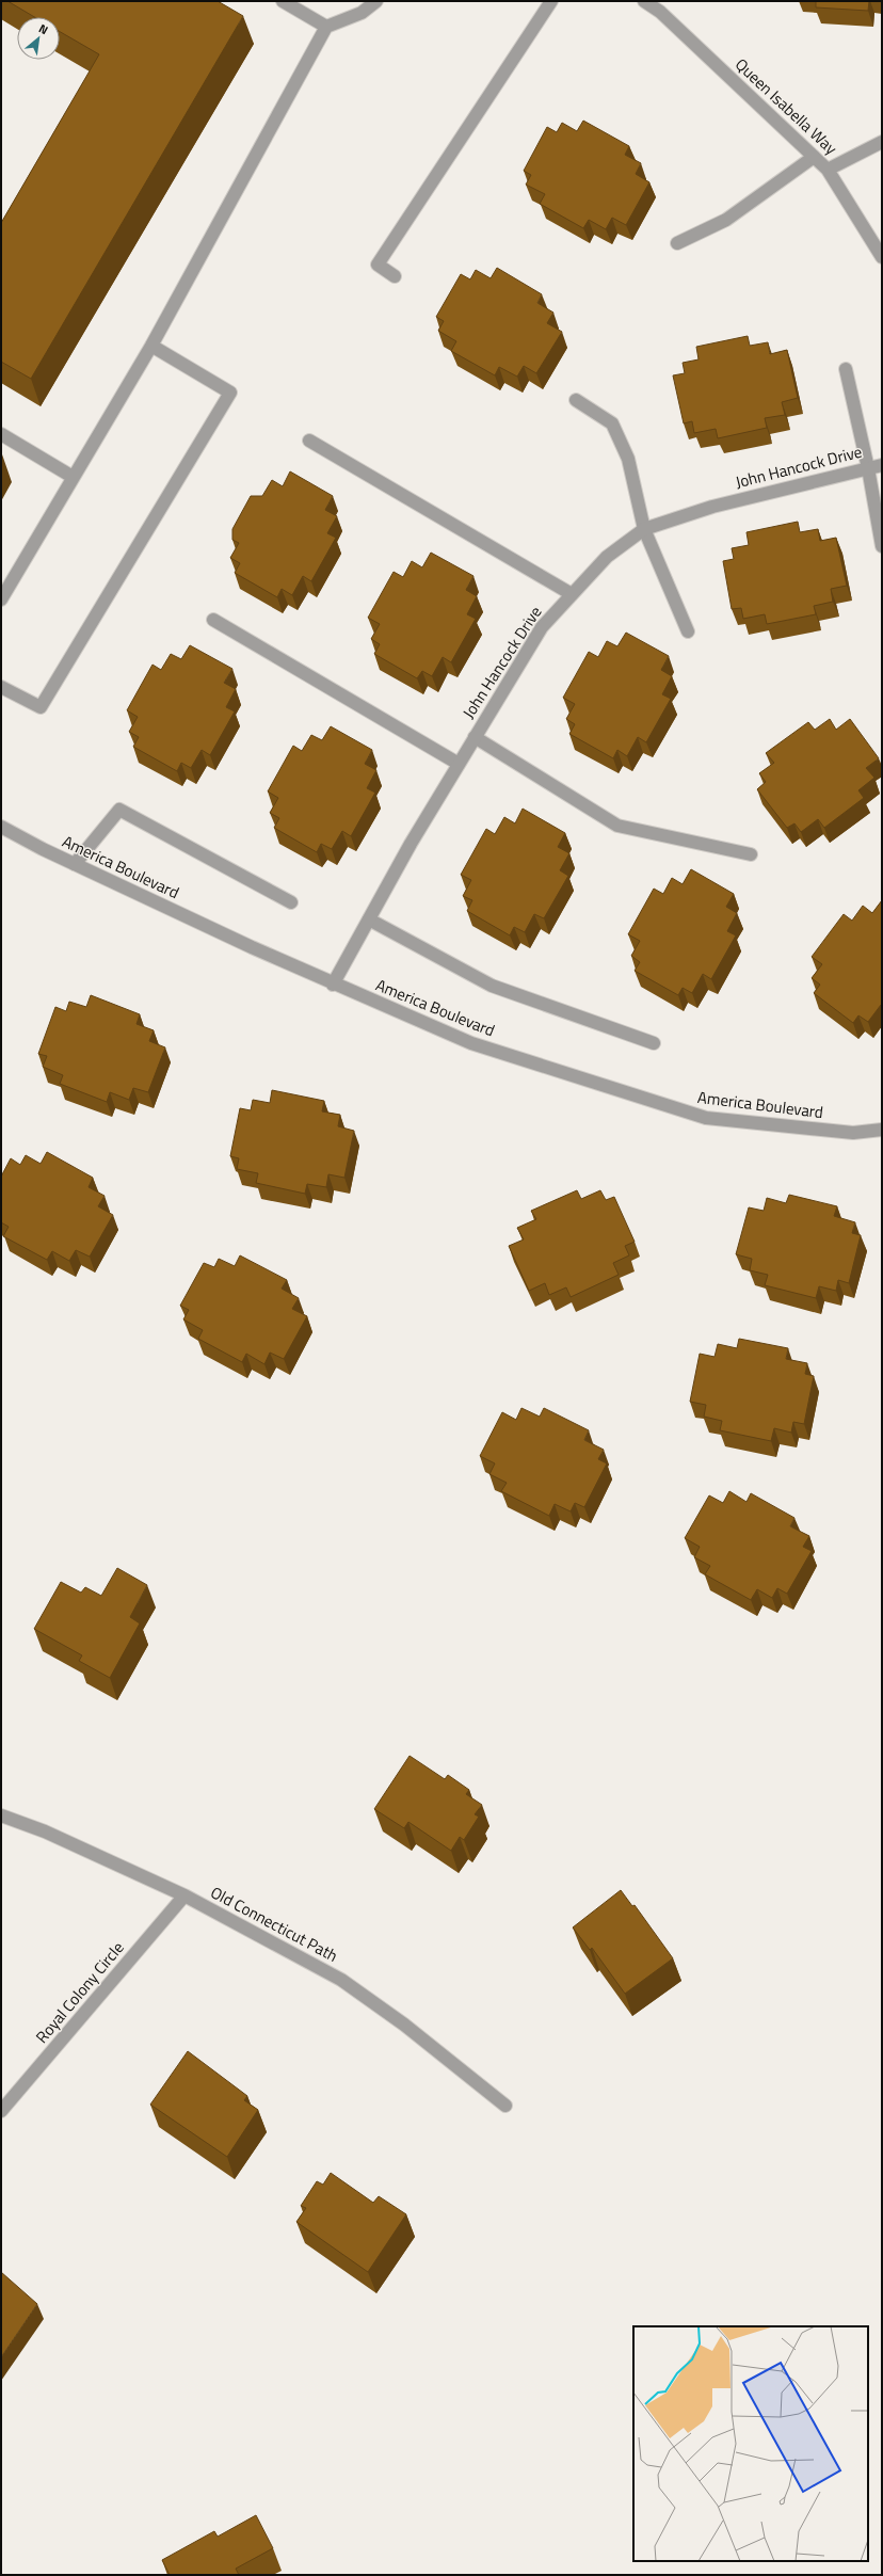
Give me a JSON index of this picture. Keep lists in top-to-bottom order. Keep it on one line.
{"streets":{"street":["Queen Isabella Way","John Hancock Drive","America Boulevard","Old Connecticut Path","Royal Colony Circle"]},"crossings":[["John Hancock Drive","America Boulevard"],["Old Connecticut Path","Royal Colony Circle"]],"north":"top right"}
